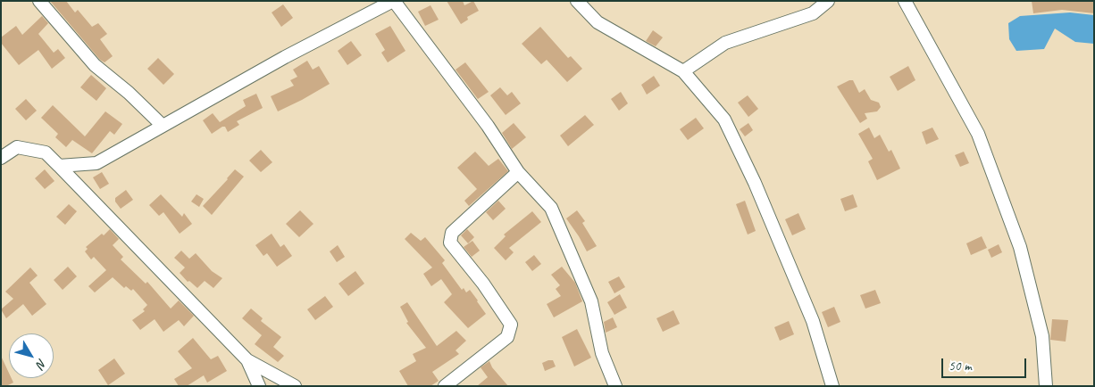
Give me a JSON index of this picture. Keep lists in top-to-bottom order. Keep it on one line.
{"scale_bar":"50 m","north":"bottom right"}
